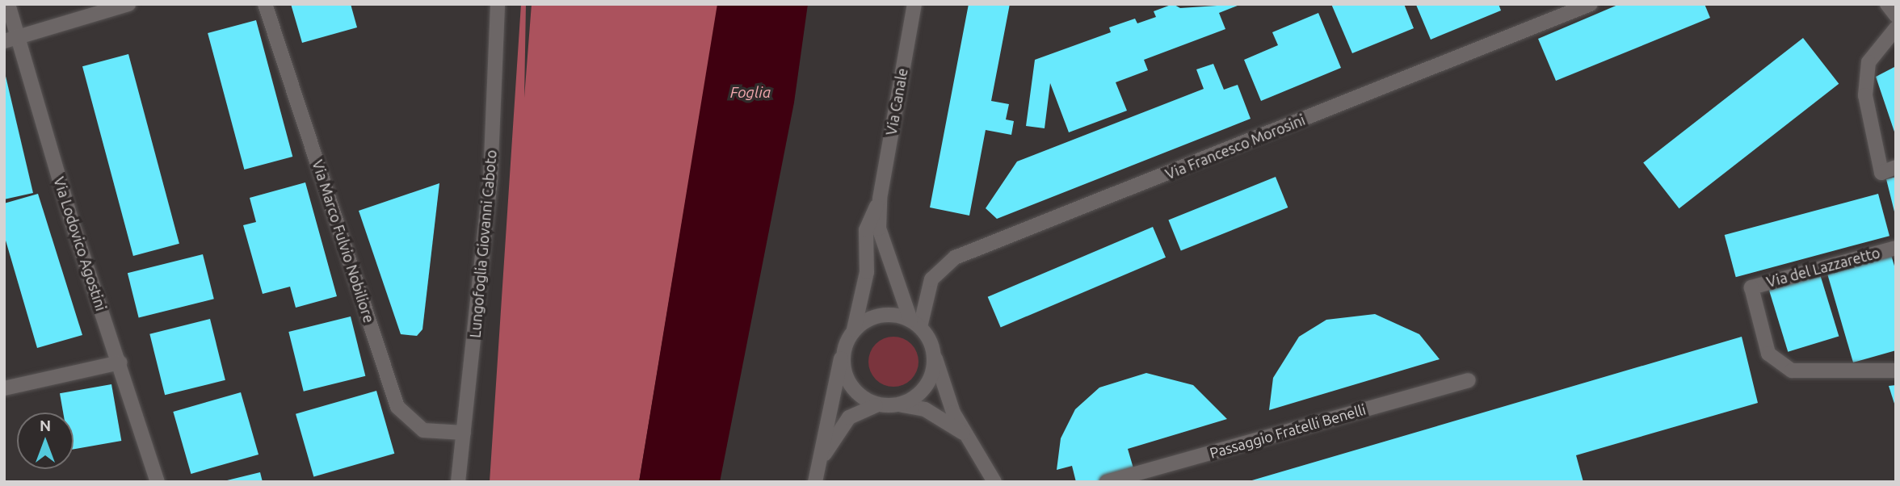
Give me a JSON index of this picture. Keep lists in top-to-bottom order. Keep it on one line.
{"streets":{"street":["Via Canale","Via Francesco Morosini","Via Marco Fulvio Nobiliore","Via Lodovico Agostini","Lungofoglia Giovanni Caboto","Via del Lazzaretto","Passaggio Fratelli Benelli"]},"crossings":[["Via Canale","Via Francesco Morosini"],["Via Marco Fulvio Nobiliore","Lungofoglia Giovanni Caboto"]],"water":["Foglia"],"north":"top"}
